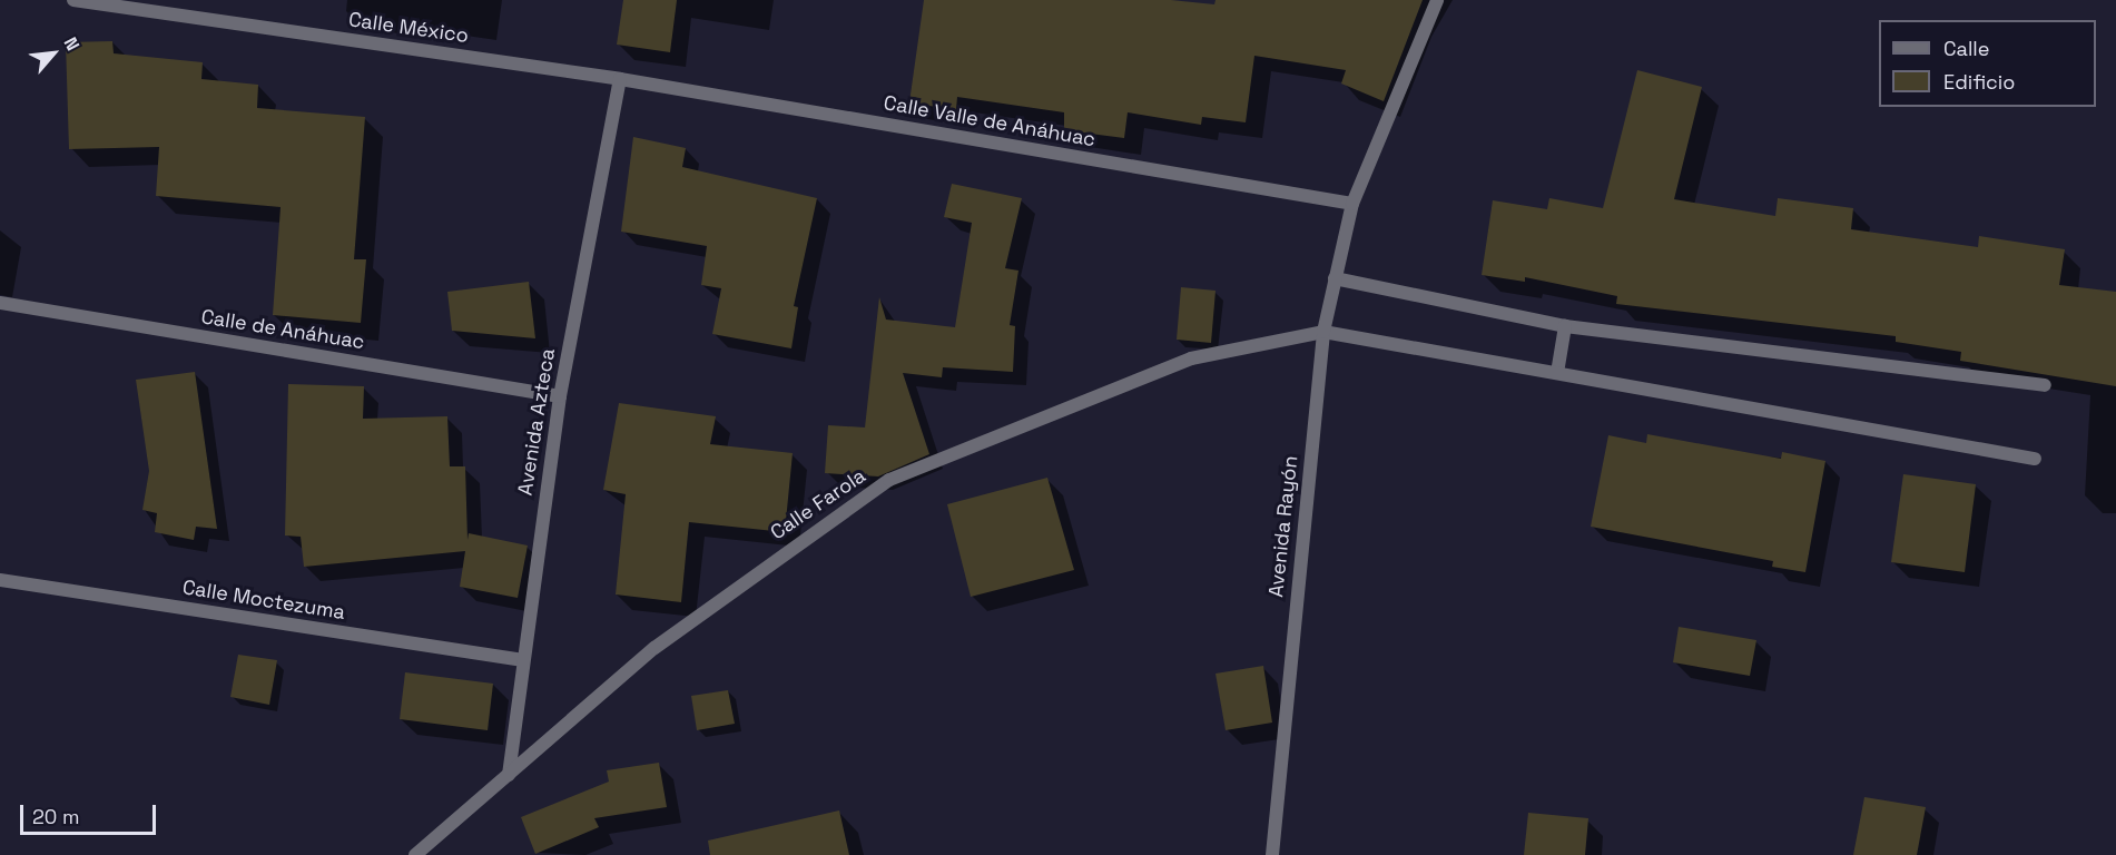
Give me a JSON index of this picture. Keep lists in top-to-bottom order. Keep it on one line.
{"streets":{"street":["Calle México","Calle Valle de Anáhuac","Calle de Anáhuac","Avenida Azteca","Calle Farola","Avenida Rayón","Calle Moctezuma"]},"crossings":[["Calle México","Calle Valle de Anáhuac"],["Calle México","Avenida Azteca"],["Calle Valle de Anáhuac","Avenida Azteca"],["Calle Valle de Anáhuac","Avenida Rayón"],["Calle de Anáhuac","Avenida Azteca"],["Avenida Azteca","Calle Farola"],["Avenida Azteca","Calle Moctezuma"],["Calle Farola","Avenida Rayón"]],"legend":["Calle","Edificio"],"scale_bar":"20 m","north":"top right"}
